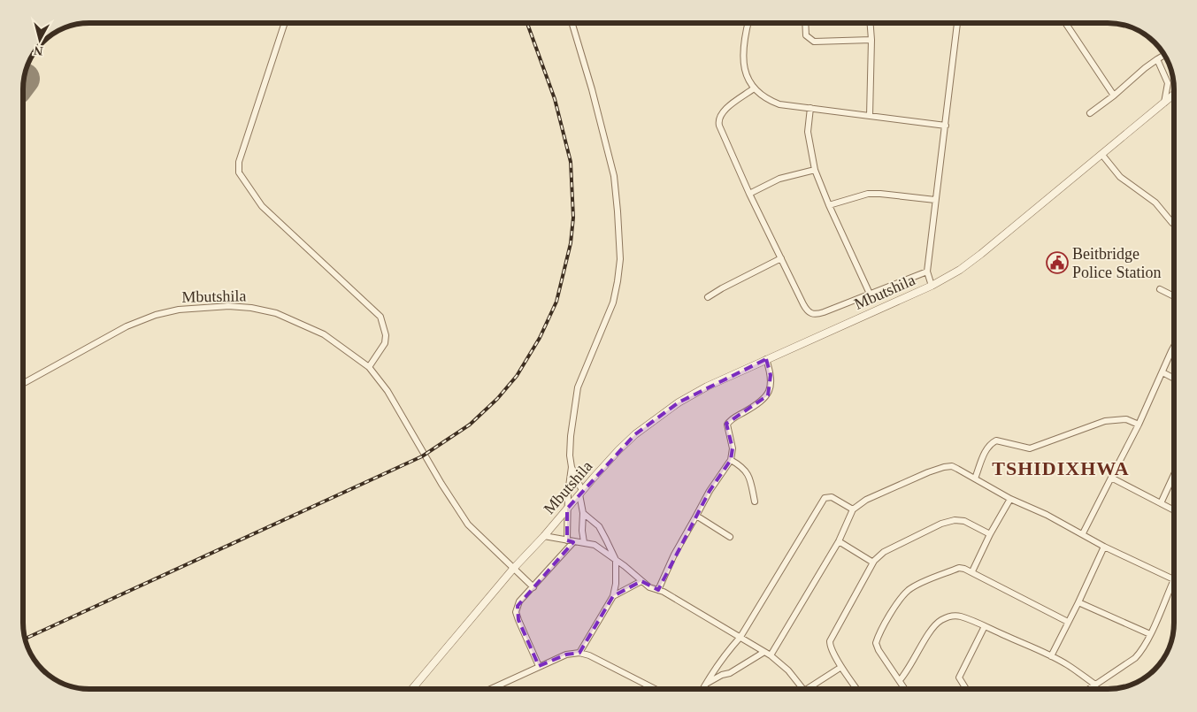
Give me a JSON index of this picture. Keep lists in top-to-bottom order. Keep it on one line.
{"streets":{"street":["Mbutshila"]},"districts":["TSHIDIXHWA"],"places":{"public building":["Beitbridge Police Station"]},"north":"bottom"}
